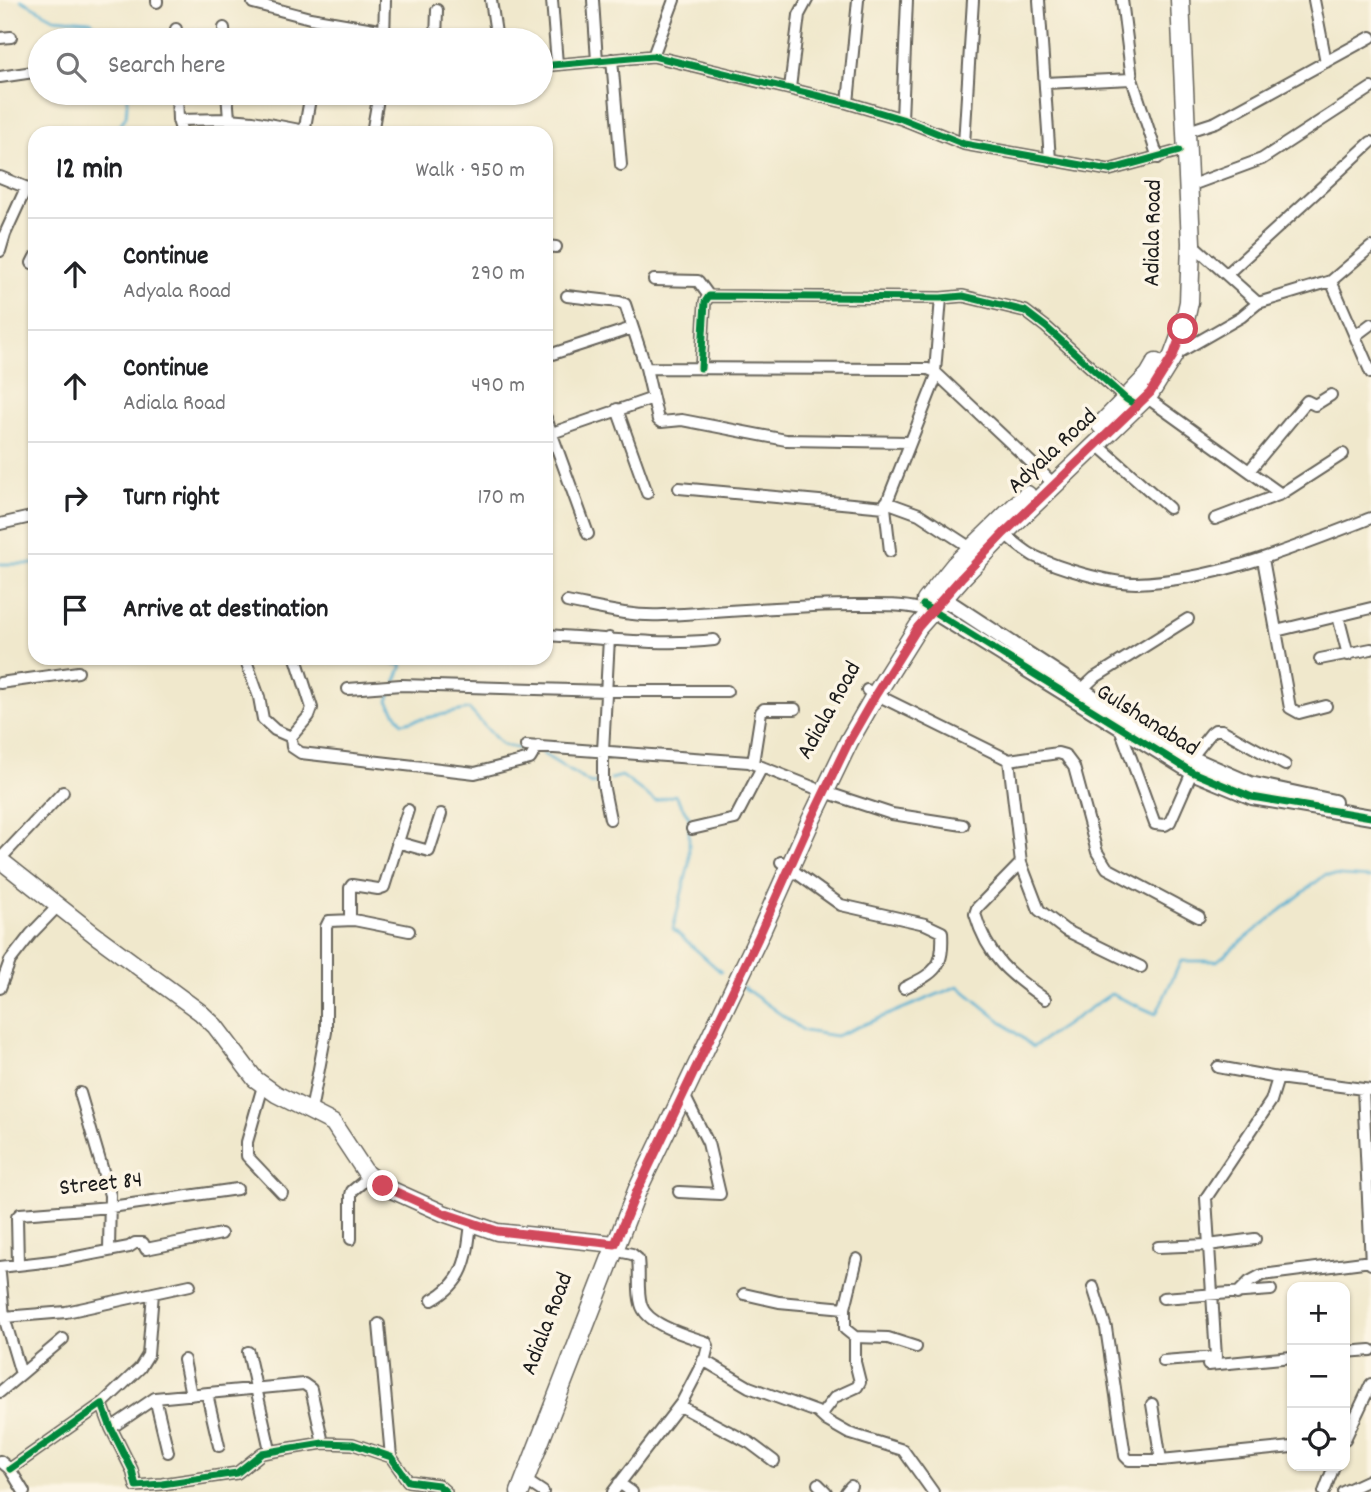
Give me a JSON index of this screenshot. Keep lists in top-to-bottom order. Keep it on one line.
{"streets":{"main road":["Adiala Road","Adyala Road"],"street":["Gulshanabad","Street 84"]},"crossings":[["Adiala Road","Adyala Road"],["Adiala Road","Gulshanabad"],["Adyala Road","Gulshanabad"]],"page":{"search":"Search here","heading":["12 min","Walk · 950 m"],"list":[["Continue","Adyala Road","290 m"],["Continue","Adiala Road","490 m"],["Turn right","170 m"],"Arrive at destination"],"map_buttons":["+","−"]}}
